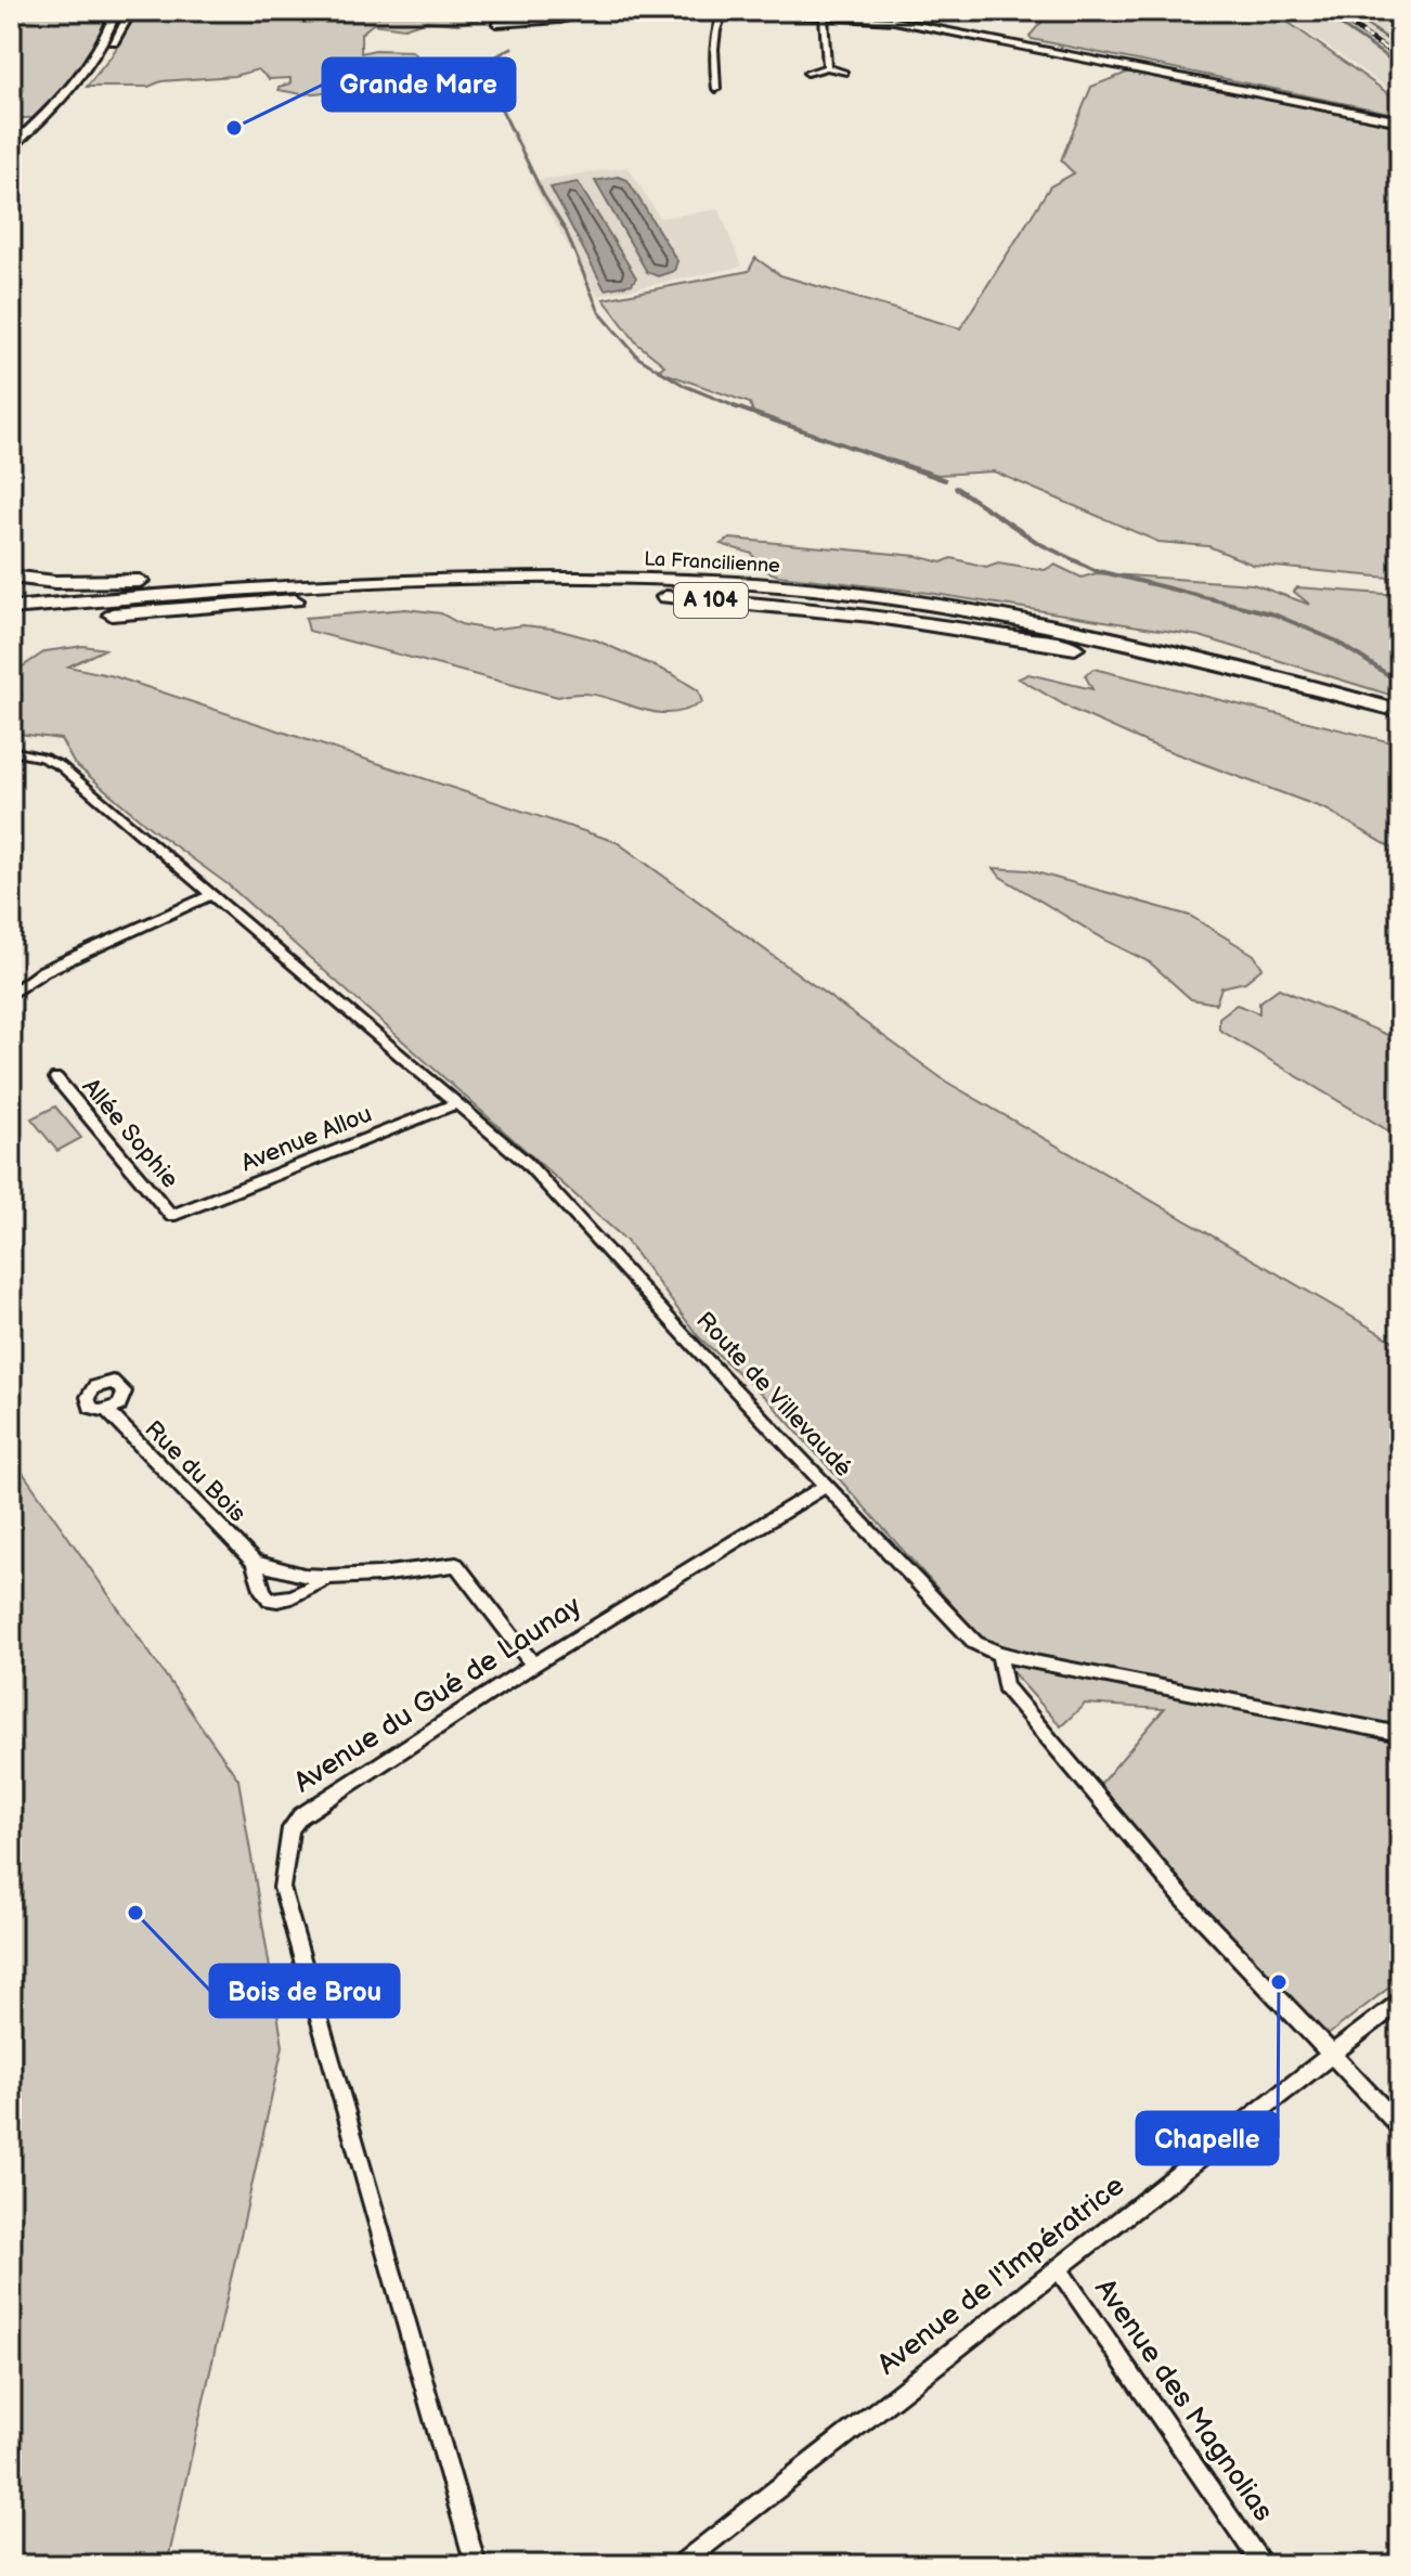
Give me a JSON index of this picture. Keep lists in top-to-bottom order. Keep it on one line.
{"streets":{"highway":["La Francilienne","A 104"],"street":["Allée Sophie","Avenue Allou","Route de Villevaudé","Rue du Bois","Avenue du Gué de Launay","Avenue de l'Impératrice","Avenue des Magnolias"]},"crossings":[["Allée Sophie","Avenue Allou"],["Avenue Allou","Route de Villevaudé"],["Route de Villevaudé","Avenue du Gué de Launay"],["Rue du Bois","Avenue du Gué de Launay"],["Avenue de l'Impératrice","Avenue des Magnolias"]],"places":["Grande Mare","Bois de Brou","Chapelle"]}
